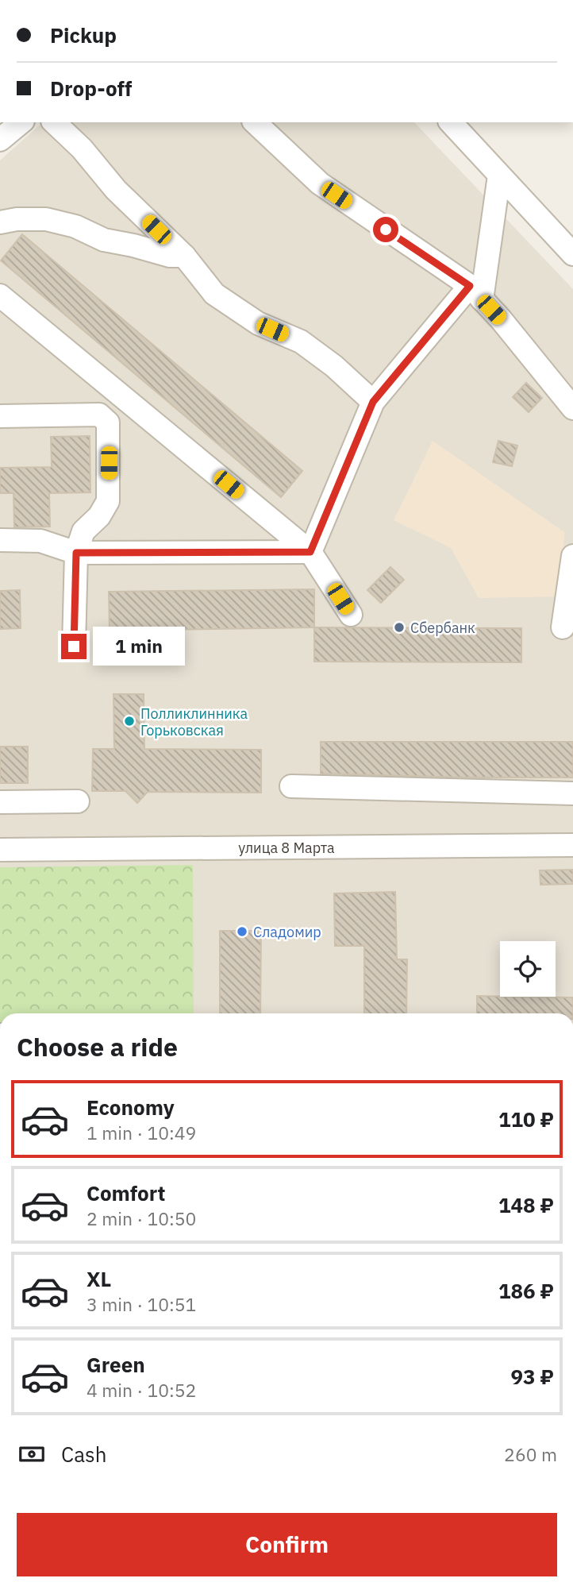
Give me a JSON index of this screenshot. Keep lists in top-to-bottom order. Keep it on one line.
{"streets":{"street":["улица 8 Марта"]},"places":["Сбербанк","Полликлинника Горьковская","Сладомир"],"page":{"banner":["Pickup","Drop-off"],"bubble":"1 min","heading":"Choose a ride","list":[{"name":"Economy","note":"1 min · 10:49","value":"110 ₽"},{"name":"Comfort","note":"2 min · 10:50","value":"148 ₽"},{"name":"XL","note":"3 min · 10:51","value":"186 ₽"},{"name":"Green","note":"4 min · 10:52","value":"93 ₽"}],"pay":["Cash","260 m"],"buttons":"Confirm"}}
